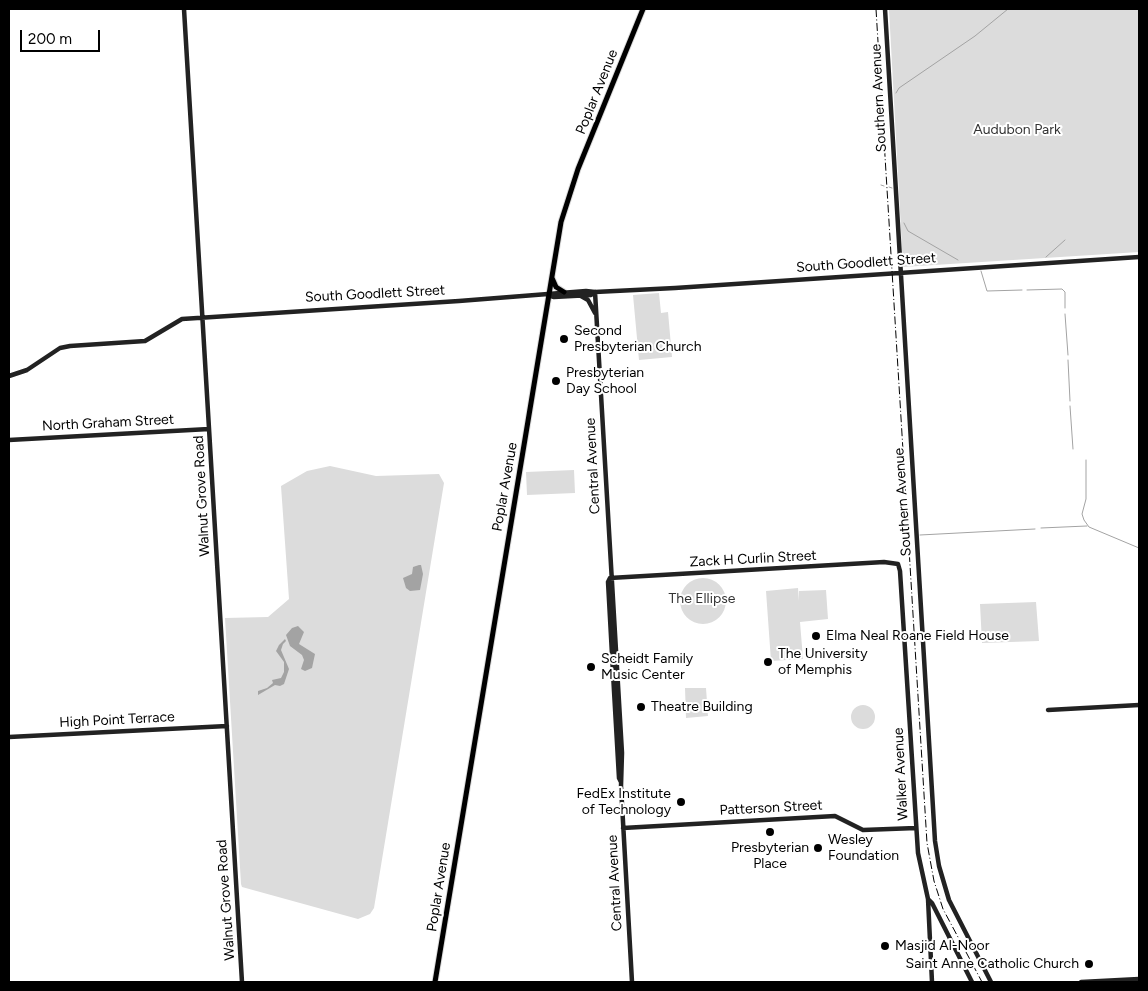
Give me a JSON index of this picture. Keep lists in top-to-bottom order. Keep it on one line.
{"streets":{"main road":["Poplar Avenue","Southern Avenue","South Goodlett Street","North Graham Street","Central Avenue","Walnut Grove Road","Zack H Curlin Street","High Point Terrace","Walker Avenue","Patterson Street"]},"crossings":[["Poplar Avenue","South Goodlett Street"],["Southern Avenue","South Goodlett Street"],["South Goodlett Street","Central Avenue"],["South Goodlett Street","Walnut Grove Road"],["North Graham Street","Walnut Grove Road"],["Central Avenue","Zack H Curlin Street"],["Central Avenue","Patterson Street"],["Walnut Grove Road","High Point Terrace"],["Zack H Curlin Street","Walker Avenue"],["Walker Avenue","Patterson Street"]],"parks":["Audubon Park","The Ellipse"],"places":["Second Presbyterian Church","Presbyterian Day School","Elma Neal Roane Field House","The University of Memphis","Scheidt Family Music Center","Theatre Building","FedEx Institute of Technology","Presbyterian Place","Wesley Foundation","Masjid Al-Noor","Saint Anne Catholic Church"],"scale_bar":"200 m"}
